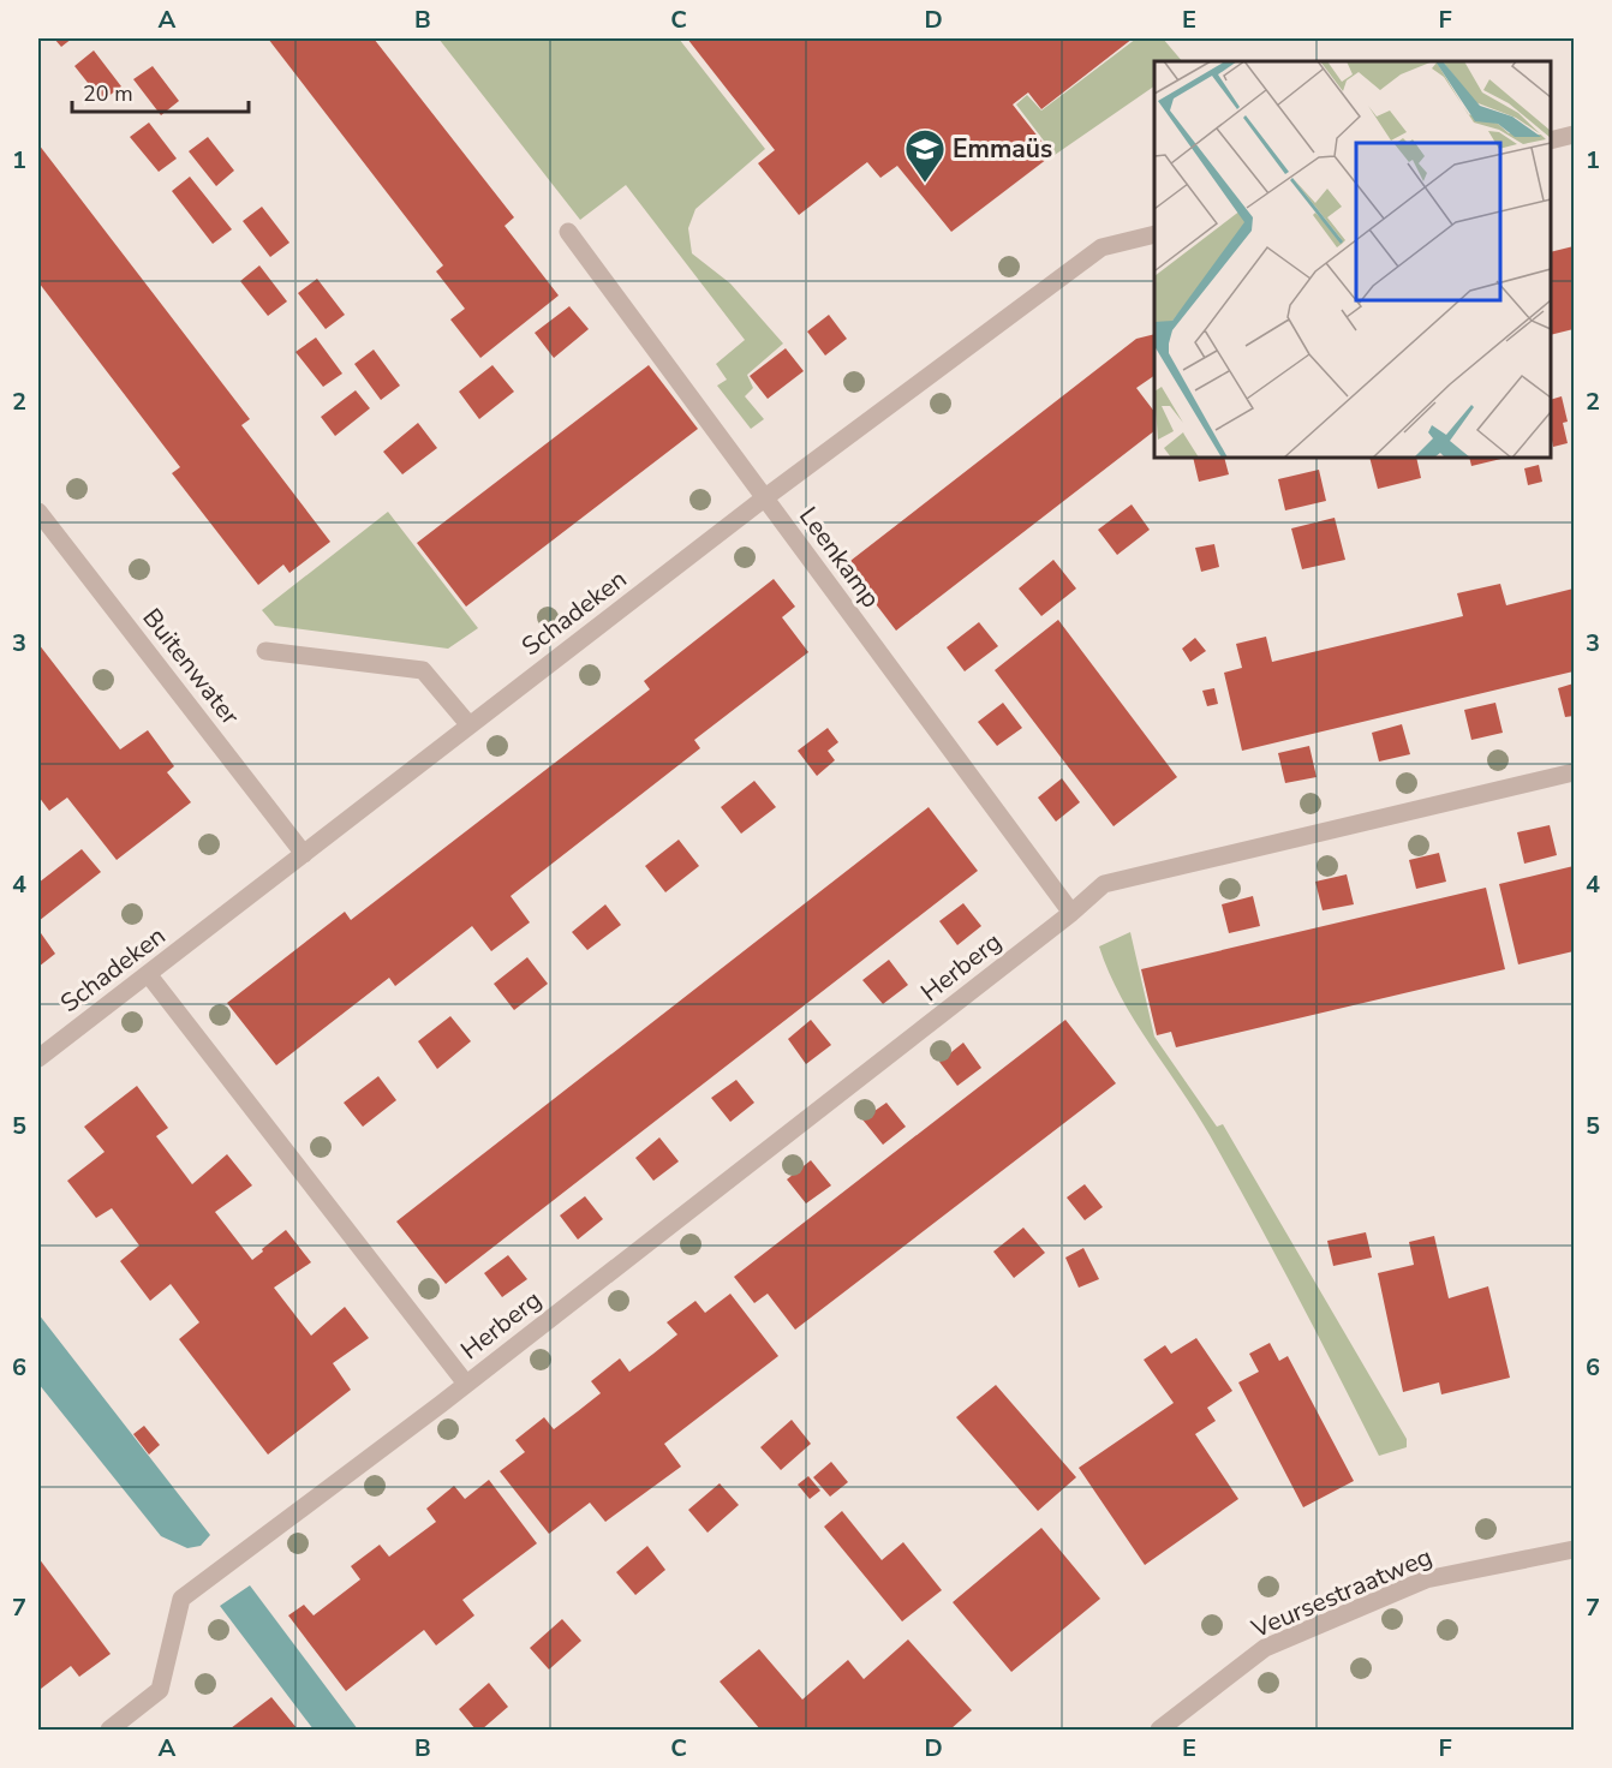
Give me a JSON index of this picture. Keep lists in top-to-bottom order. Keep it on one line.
{"streets":{"street":["Leenkamp","Schadeken","Buitenwater","Herberg","Veursestraatweg"]},"crossings":[["Leenkamp","Schadeken"],["Leenkamp","Herberg"],["Schadeken","Buitenwater"],["Schadeken","Herberg"]],"places":{"school or university":["Emmaüs"]},"scale_bar":"20 m","grid":{"columns":["A","B","C","D","E","F"],"rows":["1","2","3","4","5","6","7"]}}
